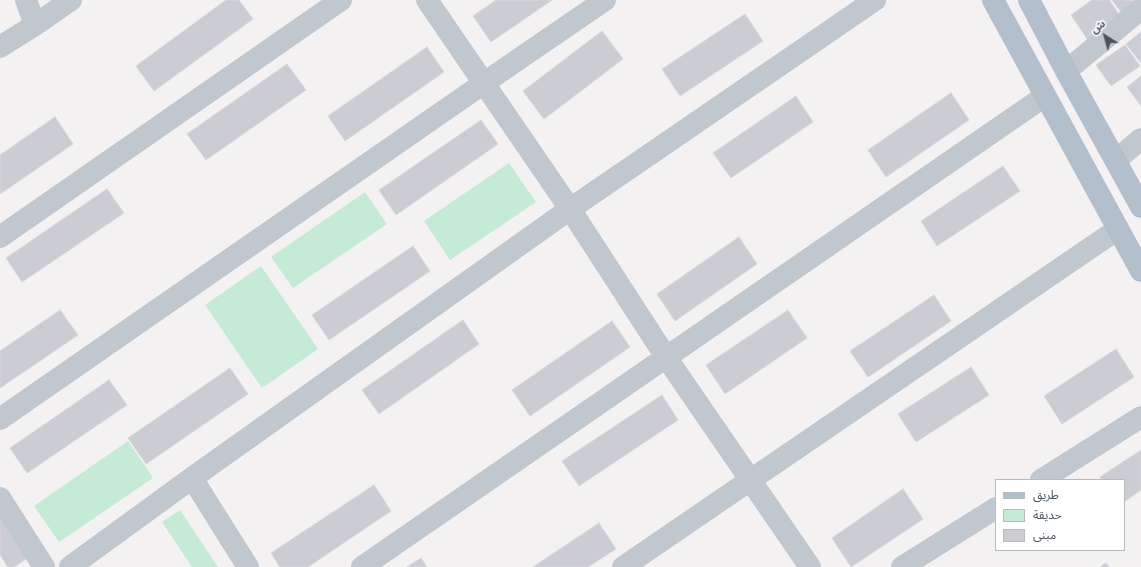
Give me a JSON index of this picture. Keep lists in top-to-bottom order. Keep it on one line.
{"legend":["طريق","حديقة","مبنى"],"north":"top left"}
